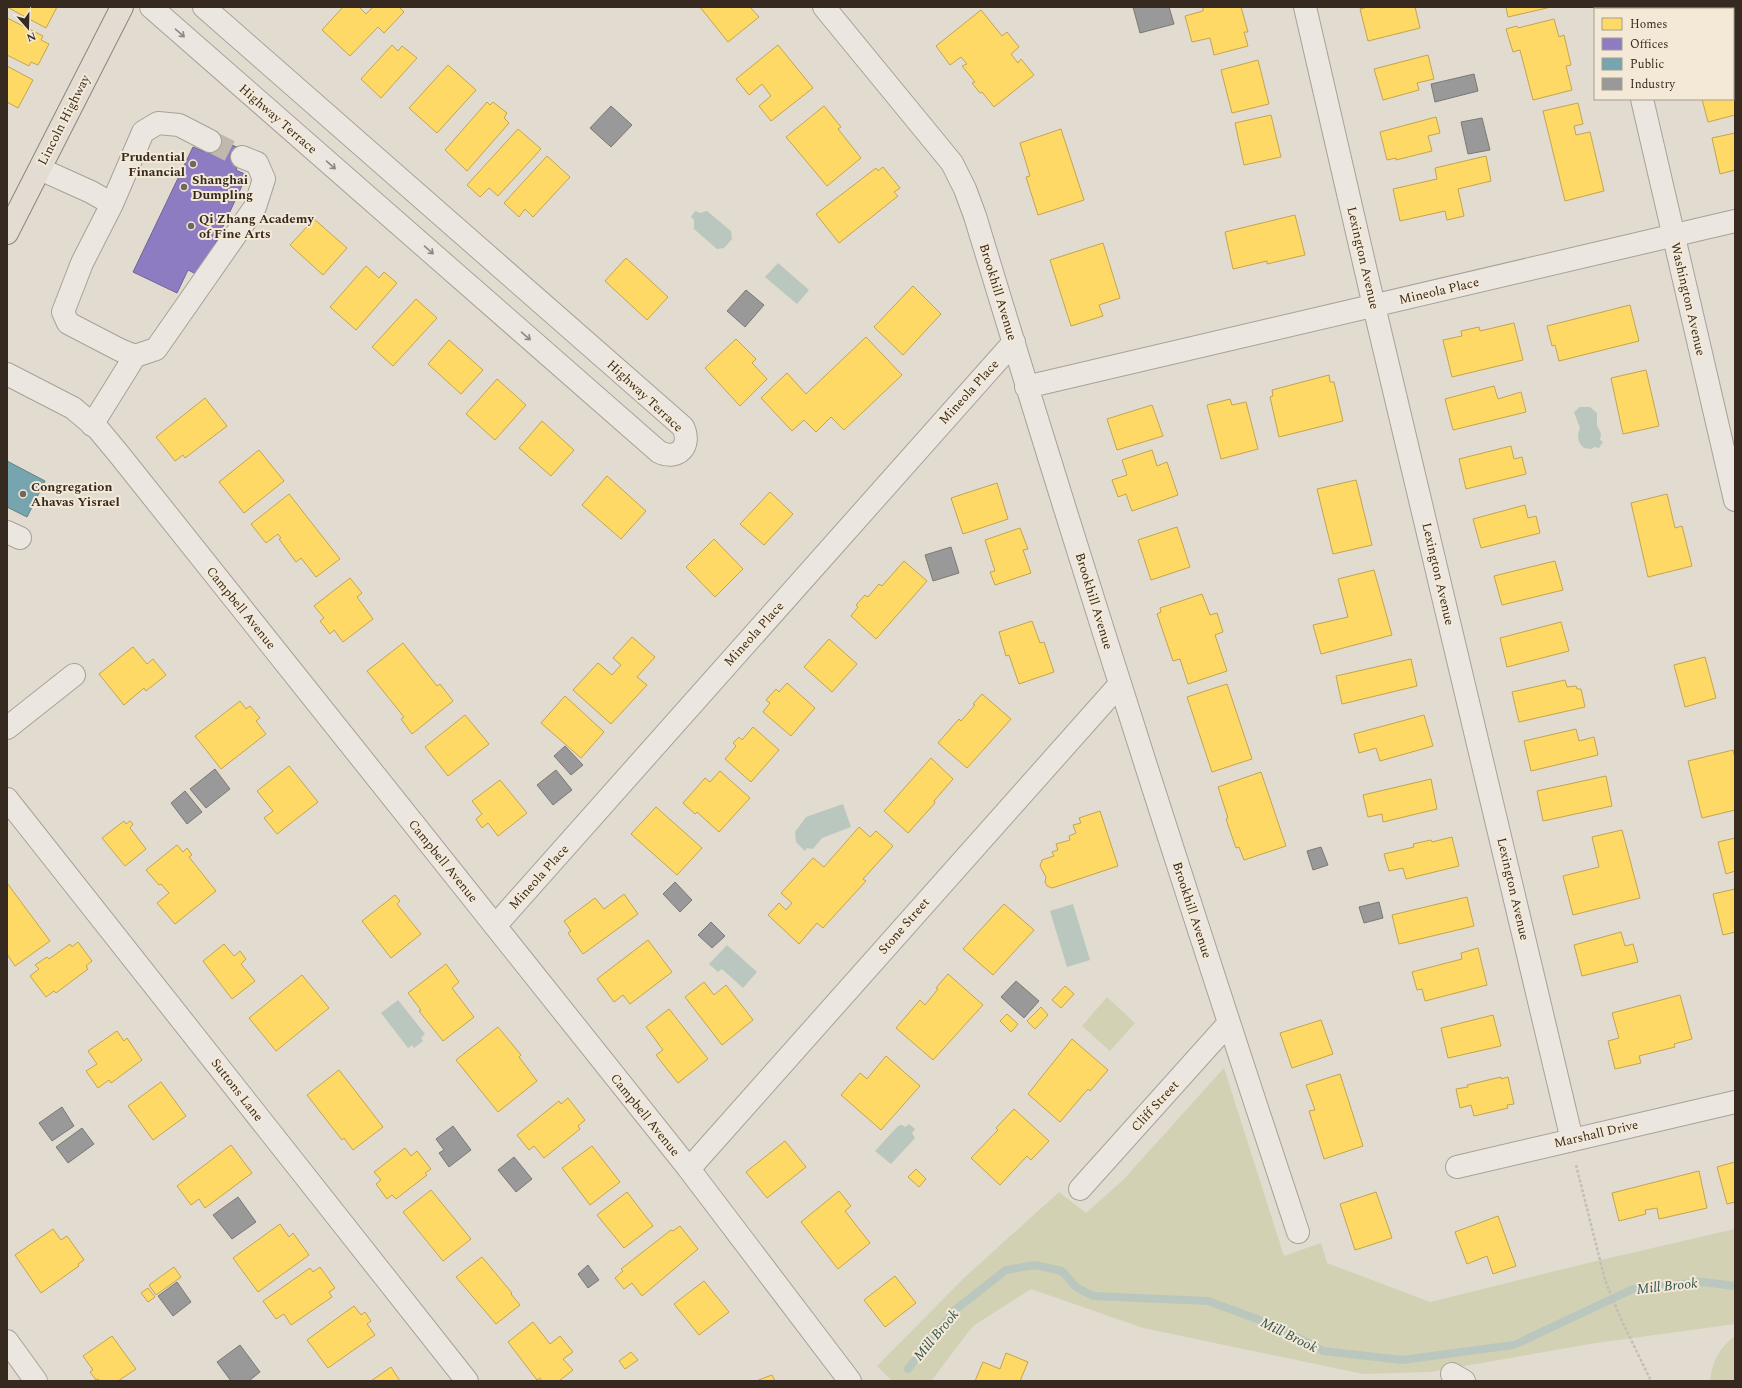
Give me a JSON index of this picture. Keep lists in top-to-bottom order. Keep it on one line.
{"streets":{"main road":["Lincoln Highway"],"street":["Highway Terrace","Lexington Avenue","Mineola Place","Brookhill Avenue","Washington Avenue","Campbell Avenue","Stone Street","Suttons Lane","Cliff Street","Marshall Drive"]},"crossings":[["Lexington Avenue","Mineola Place"],["Lexington Avenue","Marshall Drive"],["Mineola Place","Brookhill Avenue"],["Mineola Place","Washington Avenue"],["Mineola Place","Campbell Avenue"],["Brookhill Avenue","Stone Street"],["Brookhill Avenue","Cliff Street"],["Campbell Avenue","Stone Street"]],"water":["Mill Brook"],"places":["Prudential Financial","Shanghai Dumpling","Qi Zhang Academy of Fine Arts","Congregation Ahavas Yisrael"],"legend":["Homes","Offices","Public","Industry"],"north":"bottom"}
